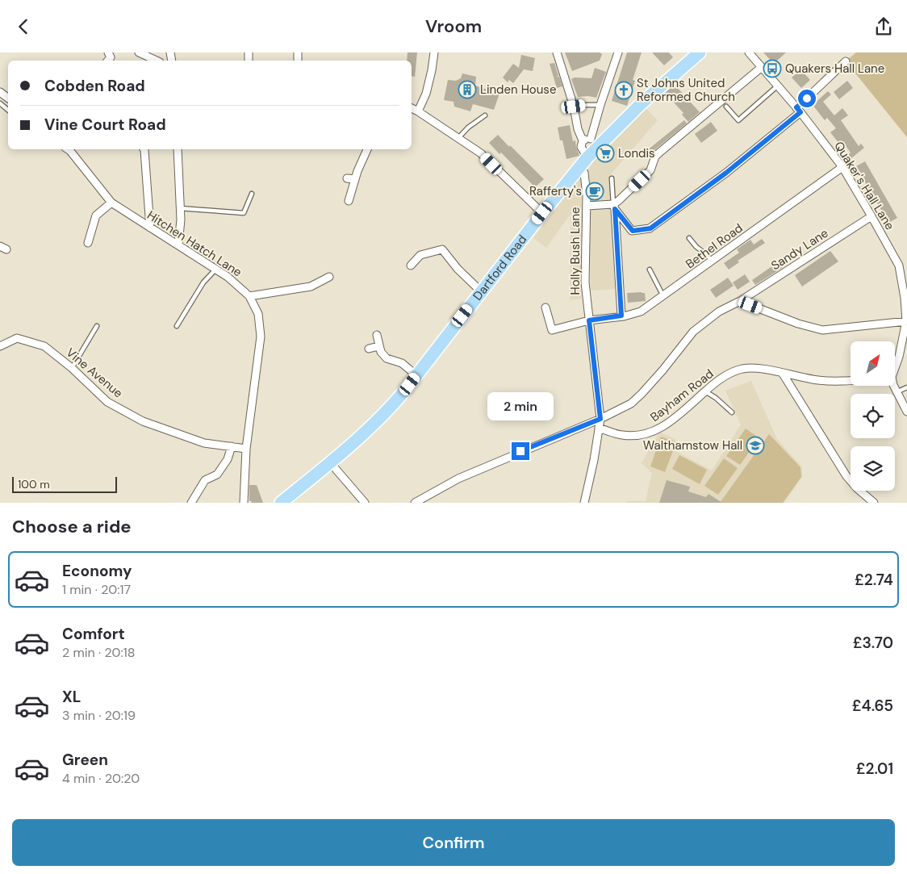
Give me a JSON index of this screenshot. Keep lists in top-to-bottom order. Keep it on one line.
{"streets":{"main road":["Dartford Road"],"street":["Quaker's Hall Lane","Hitchen Hatch Lane","Bethel Road","Sandy Lane","Holly Bush Lane","Vine Avenue","Bayham Road"]},"crossings":[["Quaker's Hall Lane","Bethel Road"],["Quaker's Hall Lane","Sandy Lane"],["Hitchen Hatch Lane","Vine Avenue"],["Bethel Road","Holly Bush Lane"],["Sandy Lane","Holly Bush Lane"],["Holly Bush Lane","Dartford Road"],["Holly Bush Lane","Bayham Road"]],"places":{"bus stop":["Quakers Hall Lane"],"building":["Linden House"],"church":["St Johns United Reformed Church"],"supermarket":["Londis"],"cafe":["Rafferty's"],"school or university":["Walthamstow Hall"]},"scale_bar":"100 m","north":"top right","page":{"header":"Vroom","banner":["Cobden Road","Vine Court Road"],"bubble":"2 min","scale":"100 m","heading":"Choose a ride","list":[{"name":"Economy","note":"1 min · 20:17","value":"£2.74"},{"name":"Comfort","note":"2 min · 20:18","value":"£3.70"},{"name":"XL","note":"3 min · 20:19","value":"£4.65"},{"name":"Green","note":"4 min · 20:20","value":"£2.01"}],"buttons":"Confirm"}}
